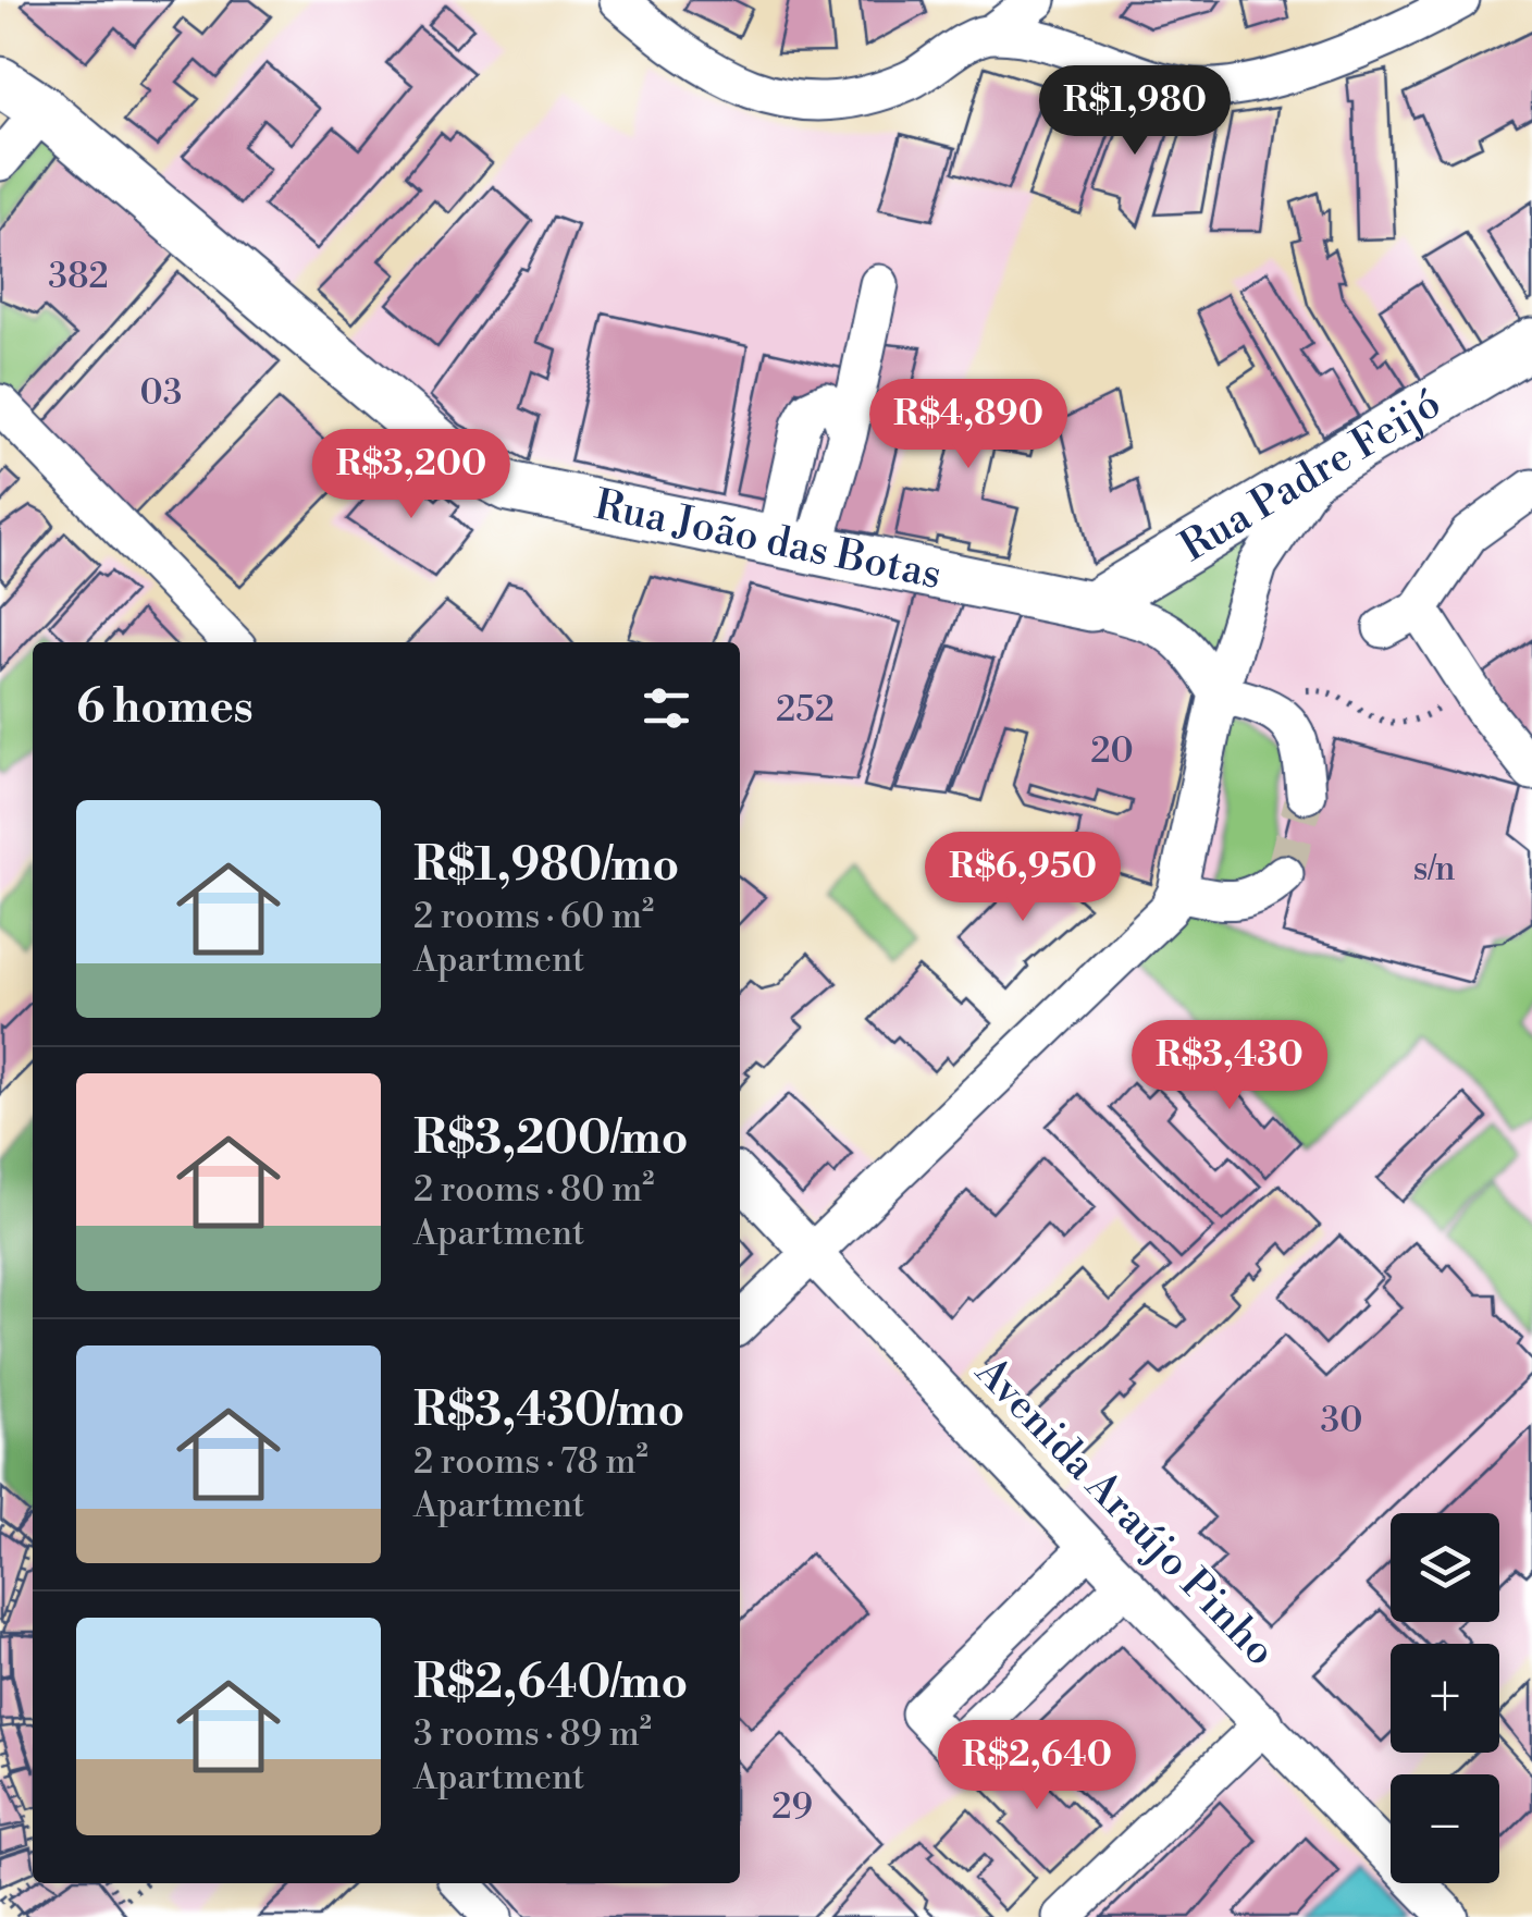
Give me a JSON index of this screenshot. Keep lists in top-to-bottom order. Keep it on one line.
{"streets":{"main road":["Rua Padre Feijó","Rua João das Botas"],"street":["Avenida Araújo Pinho"]},"crossings":[["Rua Padre Feijó","Rua João das Botas"]],"house_numbers":["382","03","252","20","s/n","30","29"],"page":{"price":["R$1,980","R$4,890","R$3,200","R$6,950","R$3,430","R$2,640"],"heading":"6 homes","list":[{"name":"R$1,980/mo","note":"2 rooms · 60 m² · Apartment"},{"name":"R$3,200/mo","note":"2 rooms · 80 m² · Apartment"},{"name":"R$3,430/mo","note":"2 rooms · 78 m² · Apartment"},{"name":"R$2,640/mo","note":"3 rooms · 89 m² · Apartment"}],"map_buttons":["+","−"]}}
